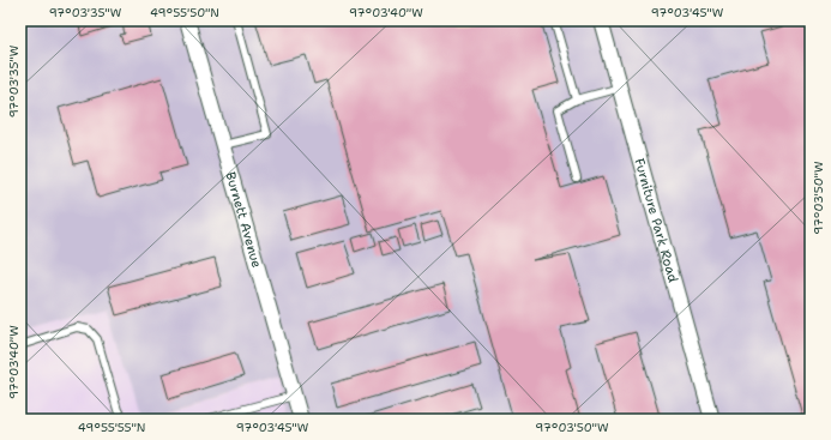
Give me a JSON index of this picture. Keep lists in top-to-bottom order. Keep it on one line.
{"streets":{"street":["Furniture Park Road","Burnett Avenue"]},"coordinates":["97°03'35\"W","49°55'50\"N","97°03'40\"W","97°03'45\"W","97°03'50\"W","49°55'55\"N"]}
